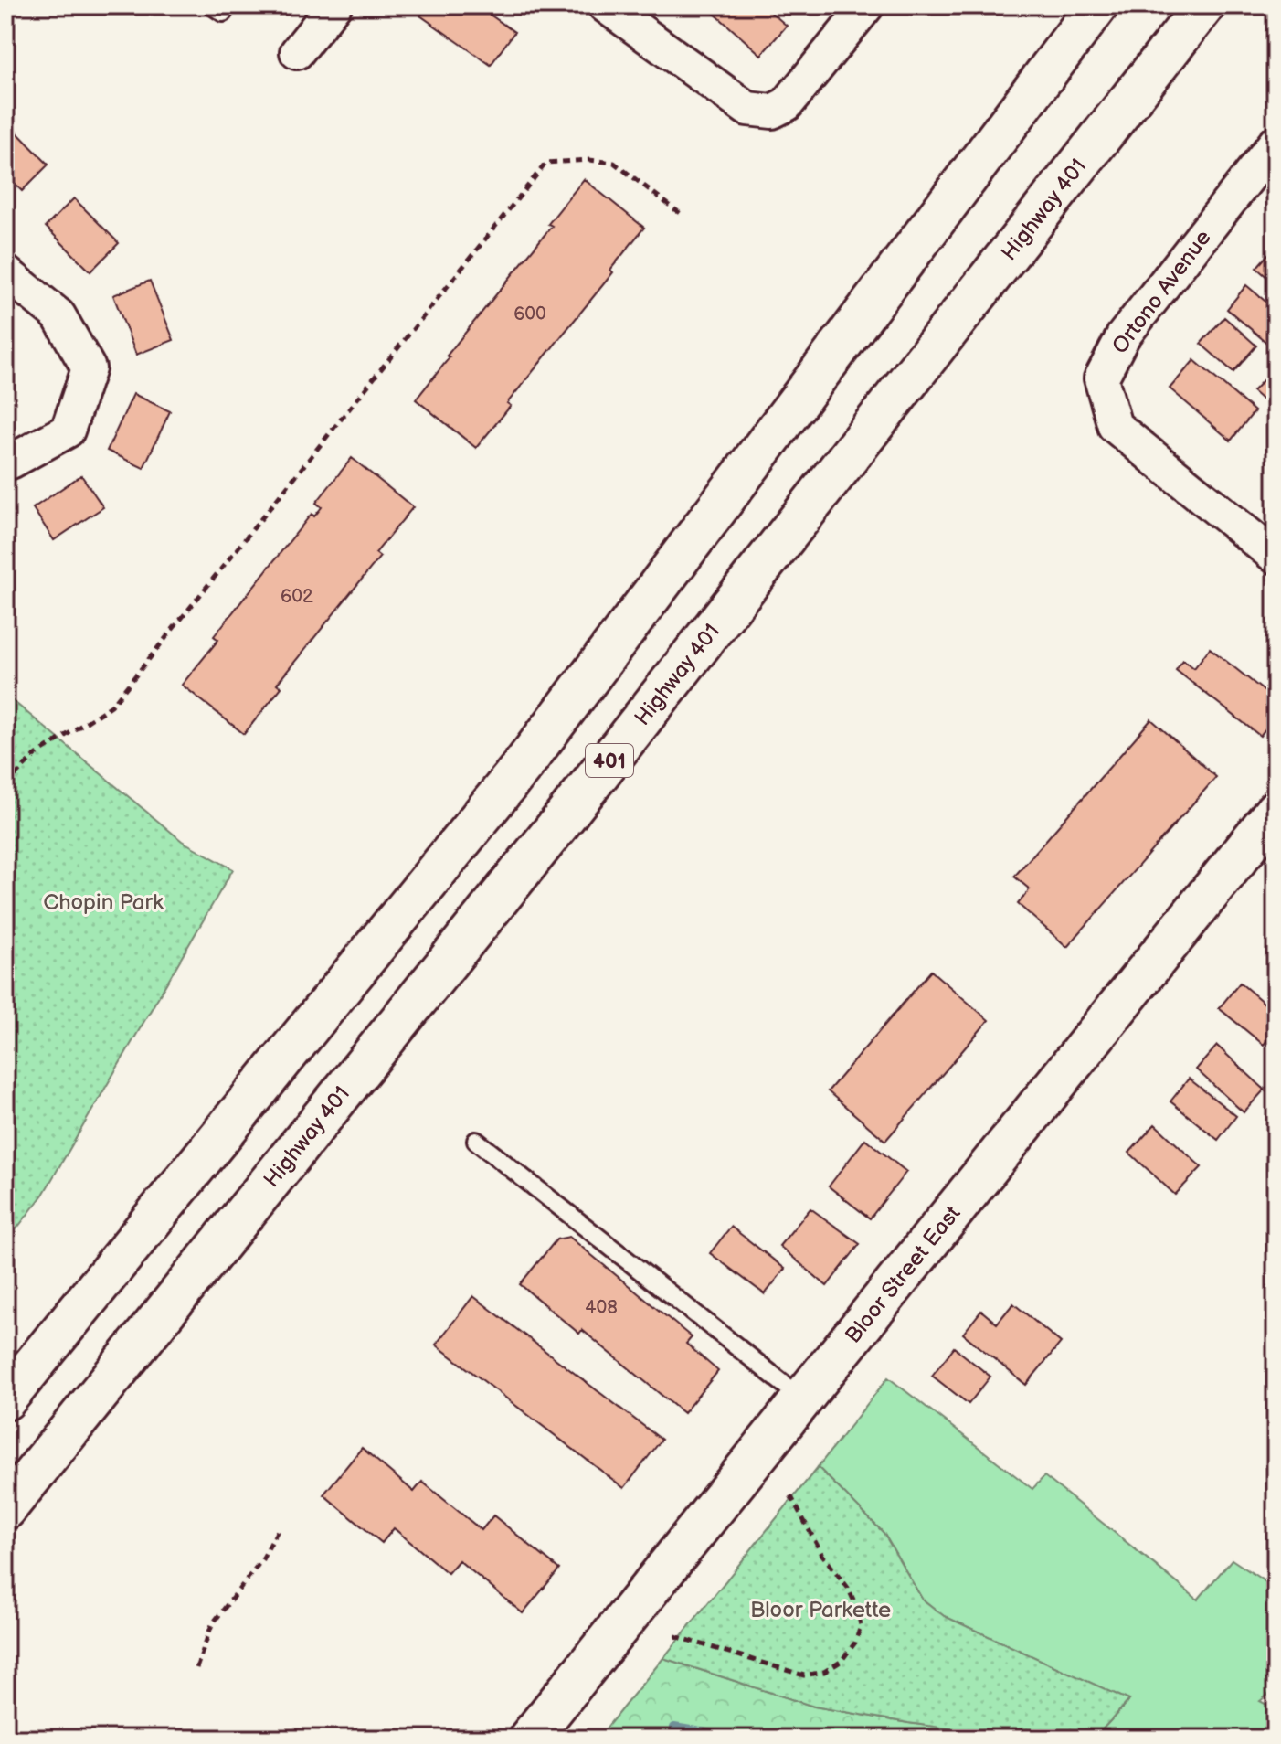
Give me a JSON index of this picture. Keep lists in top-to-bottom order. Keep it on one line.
{"streets":{"main road":["Highway 401","401","Bloor Street East"],"street":["Ortono Avenue"]},"parks":["Chopin Park","Bloor Parkette"],"house_numbers":["600","602","408"]}
